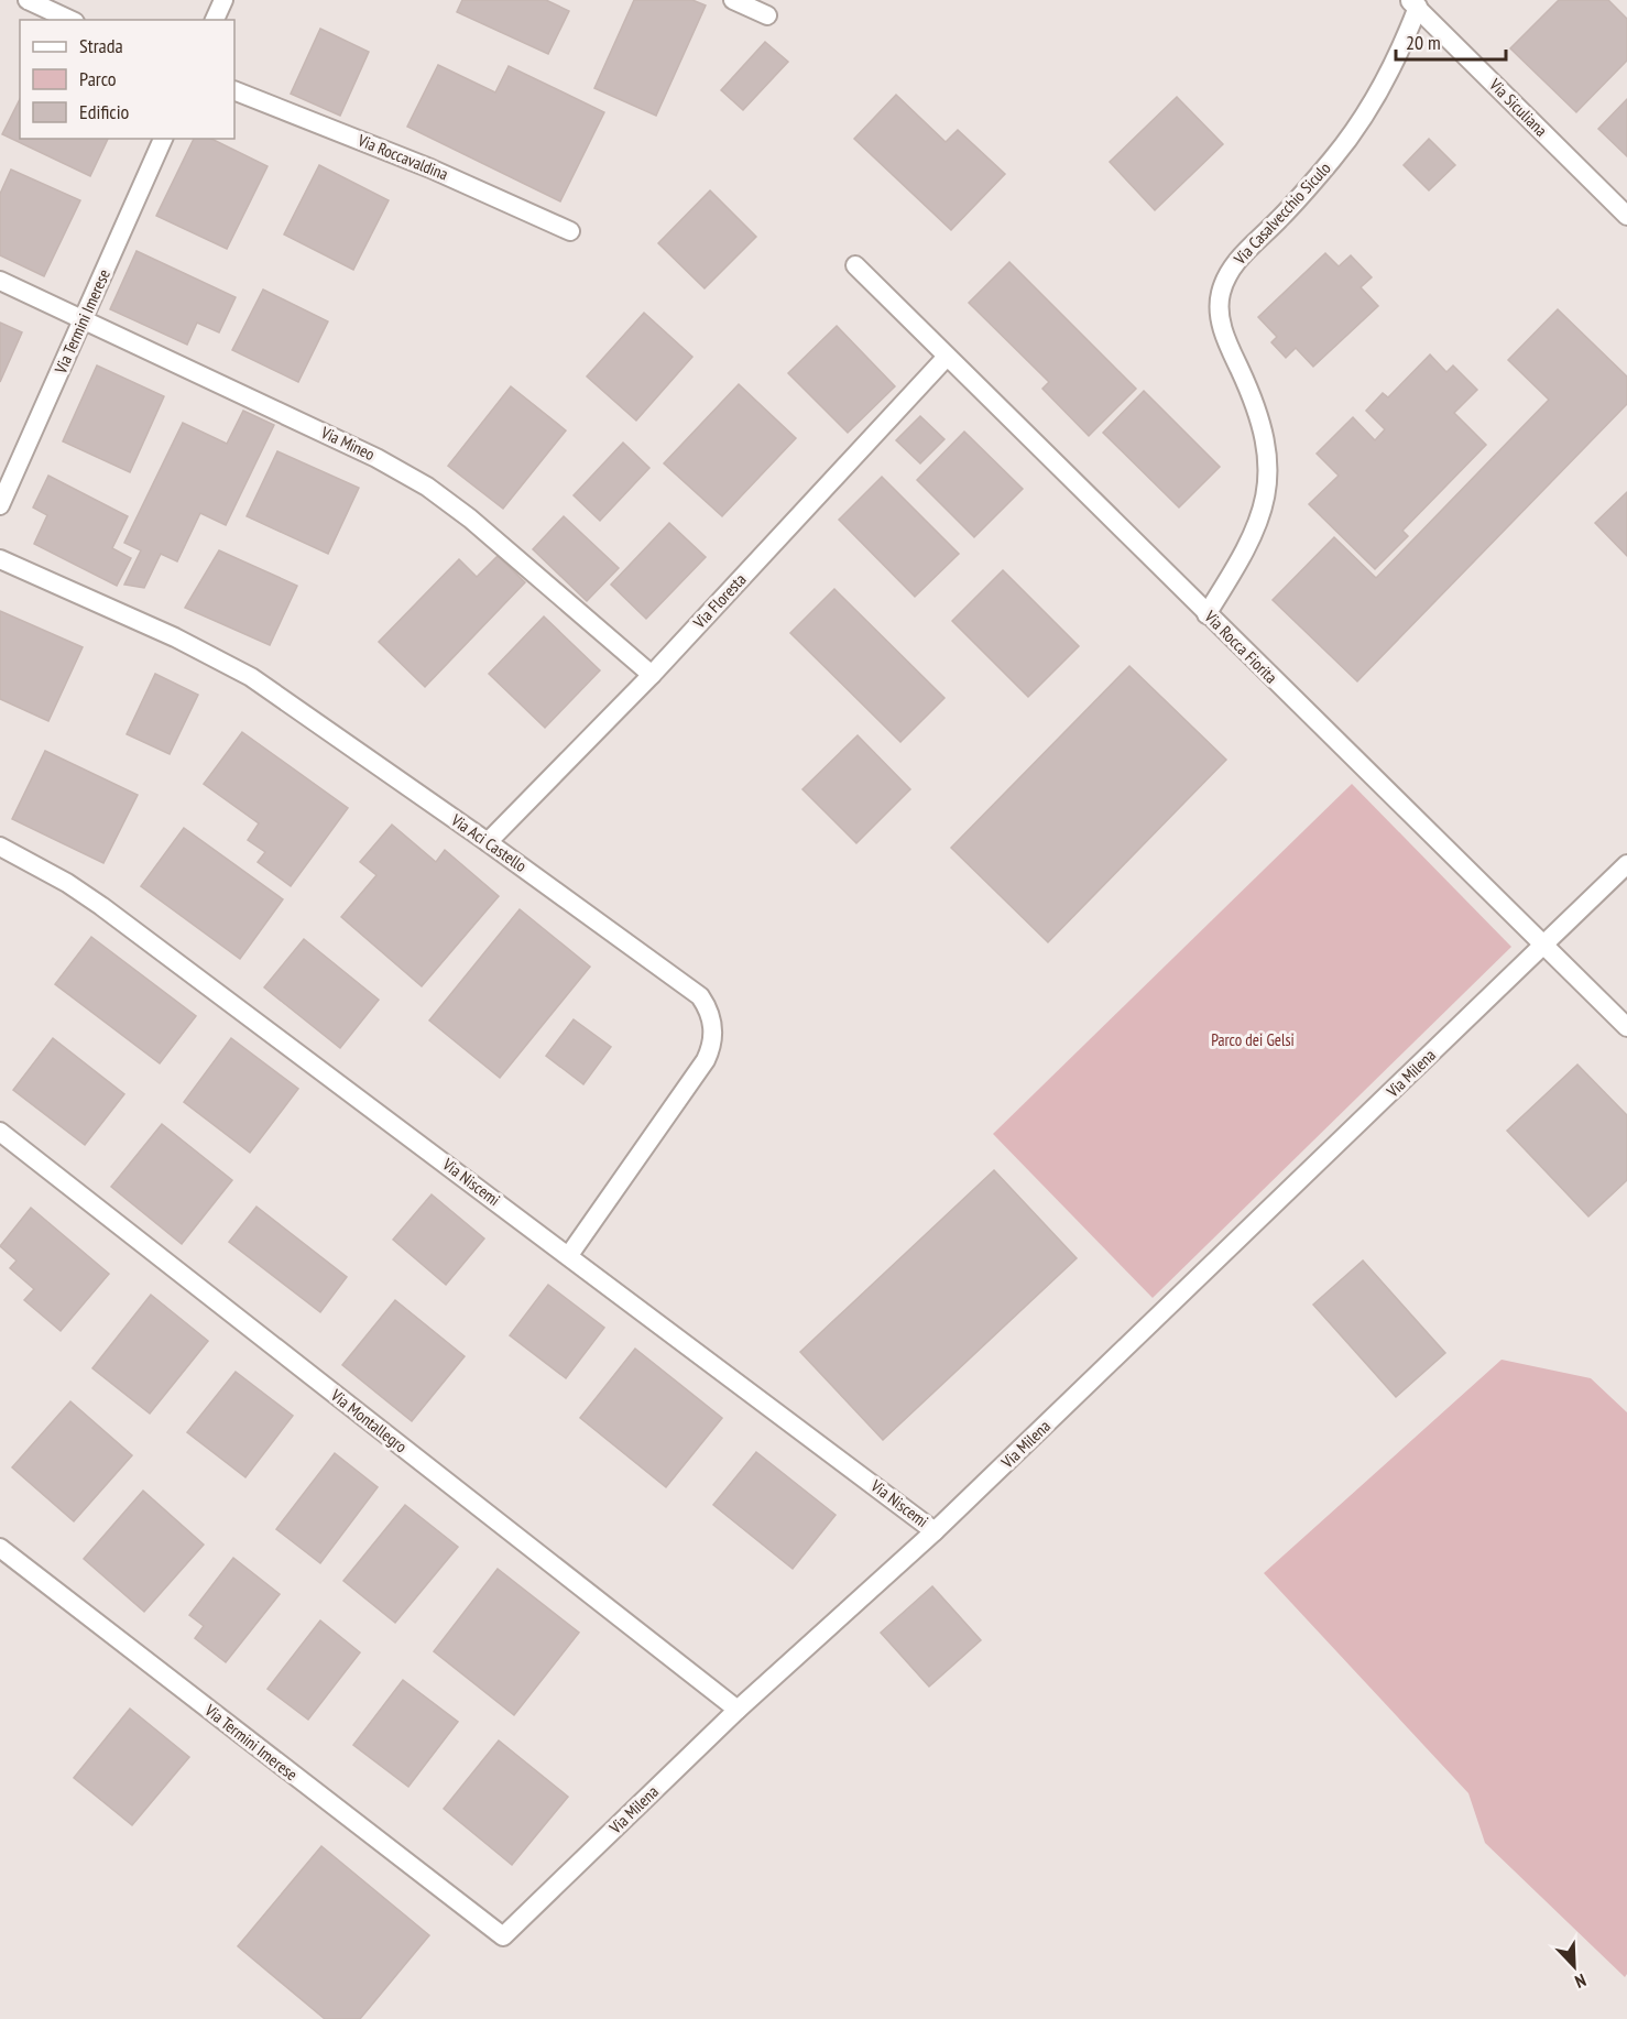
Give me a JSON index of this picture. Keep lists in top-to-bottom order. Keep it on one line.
{"streets":{"street":["Via Siculiana","Via Roccavaldina","Via Casalvecchio Siculo","Via Termini Imerese","Via Mineo","Via Floresta","Via Rocca Fiorita","Via Aci Castello","Via Milena","Via Niscemi","Via Montallegro"]},"crossings":[["Via Siculiana","Via Casalvecchio Siculo"],["Via Casalvecchio Siculo","Via Rocca Fiorita"],["Via Termini Imerese","Via Mineo"],["Via Termini Imerese","Via Milena"],["Via Mineo","Via Floresta"],["Via Floresta","Via Rocca Fiorita"],["Via Floresta","Via Aci Castello"],["Via Rocca Fiorita","Via Milena"],["Via Aci Castello","Via Niscemi"],["Via Milena","Via Niscemi"],["Via Milena","Via Montallegro"]],"parks":["Parco dei Gelsi"],"legend":["Strada","Parco","Edificio"],"scale_bar":"20 m","north":"bottom right"}
